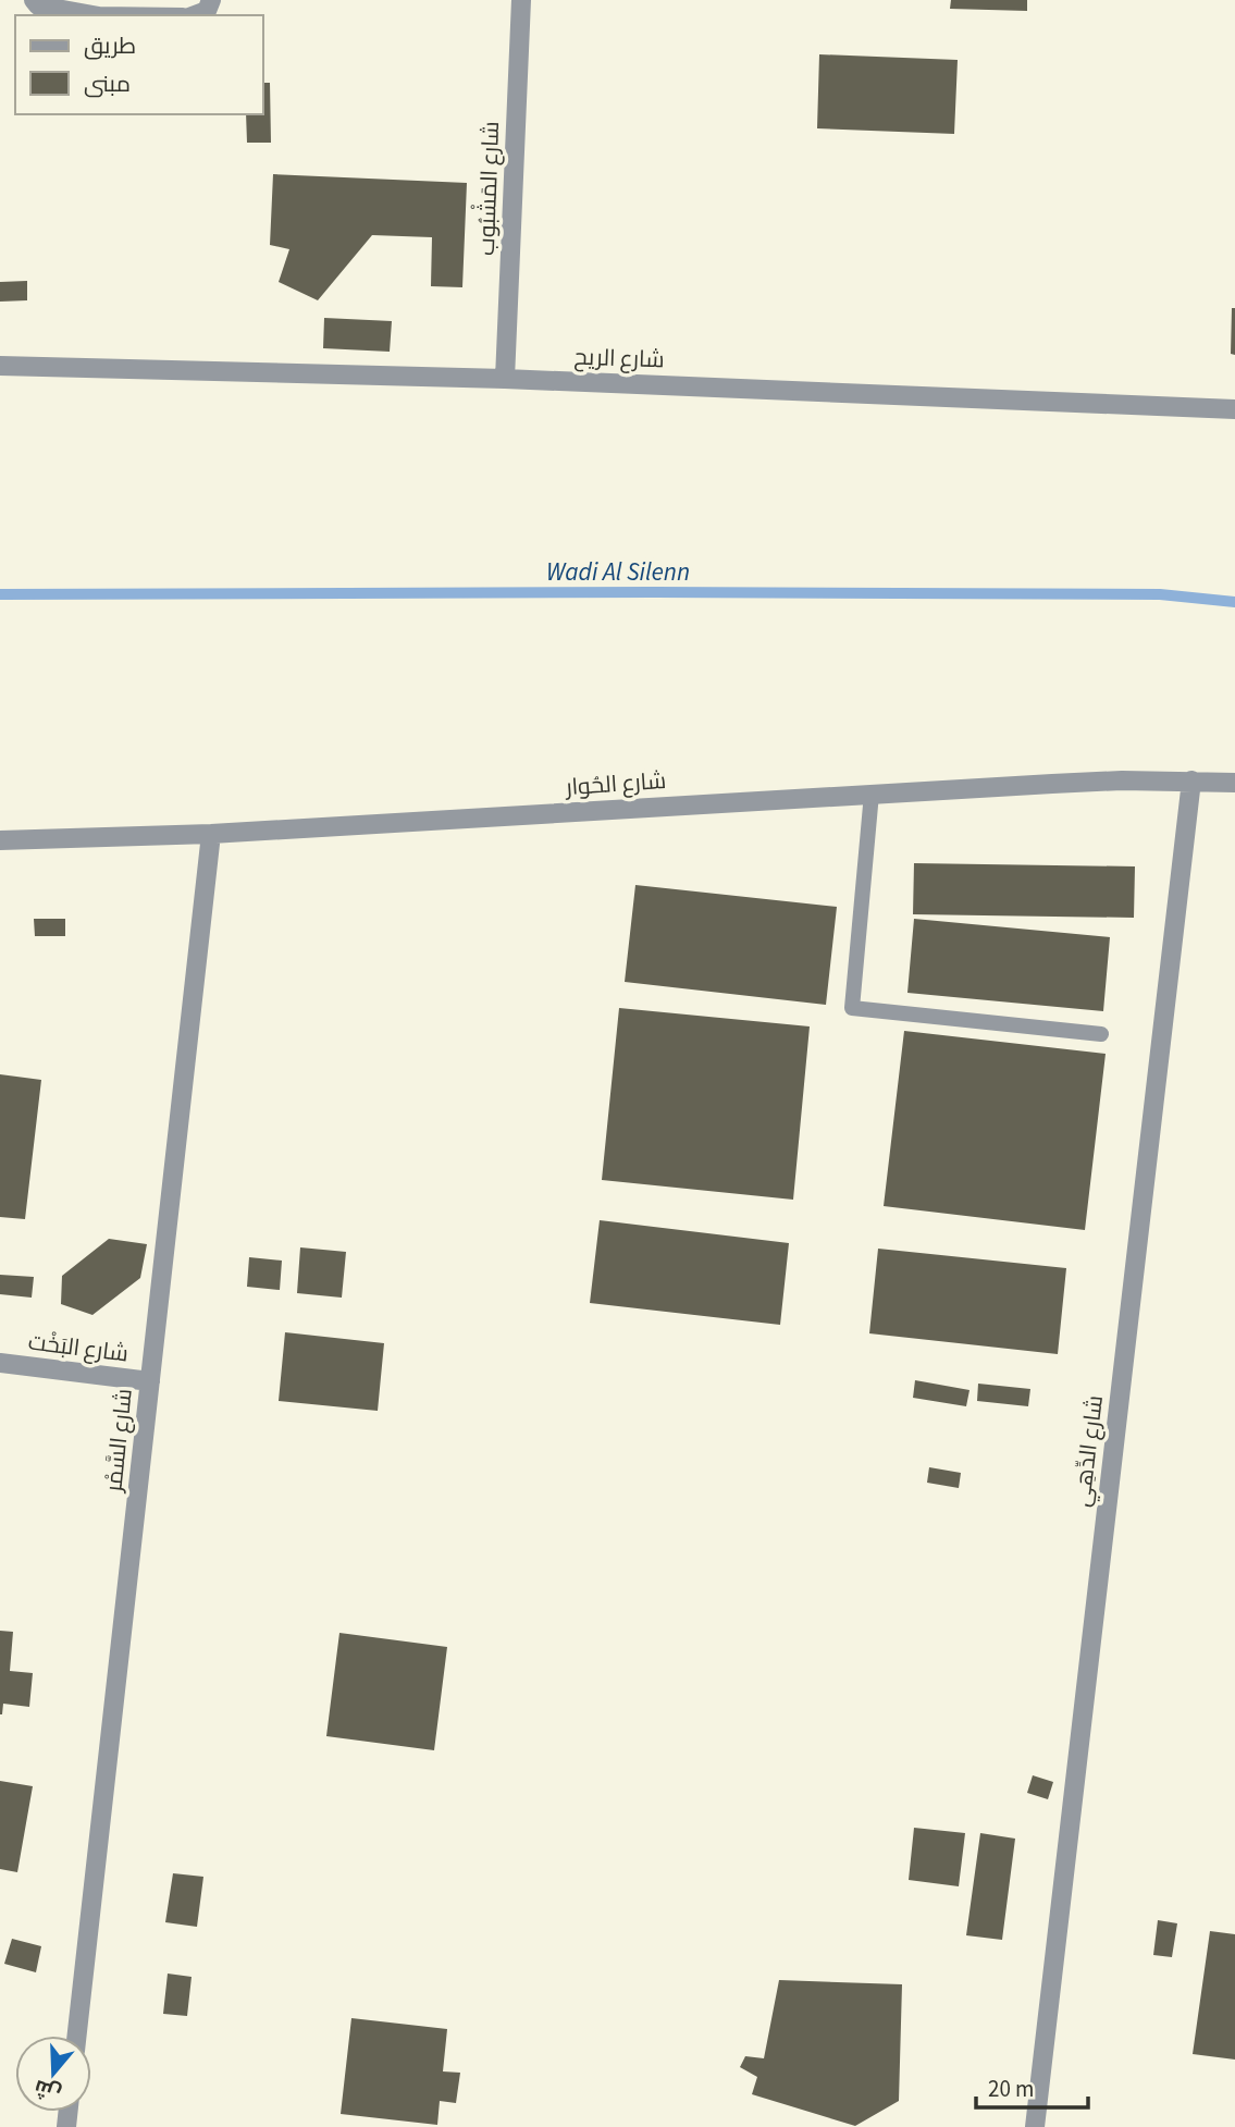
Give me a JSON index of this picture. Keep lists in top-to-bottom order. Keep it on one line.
{"streets":{"street":["شارع المَشْبُوب","شارع الريح","شارع الحُوار","شارع البَخْت","شارع السَّمْر","شارع الدِّهِي"]},"crossings":[["شارع المَشْبُوب","شارع الريح"],["شارع الحُوار","شارع السَّمْر"],["شارع الحُوار","شارع الدِّهِي"],["شارع البَخْت","شارع السَّمْر"]],"water":["Wadi Al Silenn"],"legend":["طريق","مبنى"],"scale_bar":"20 m","north":"bottom"}
